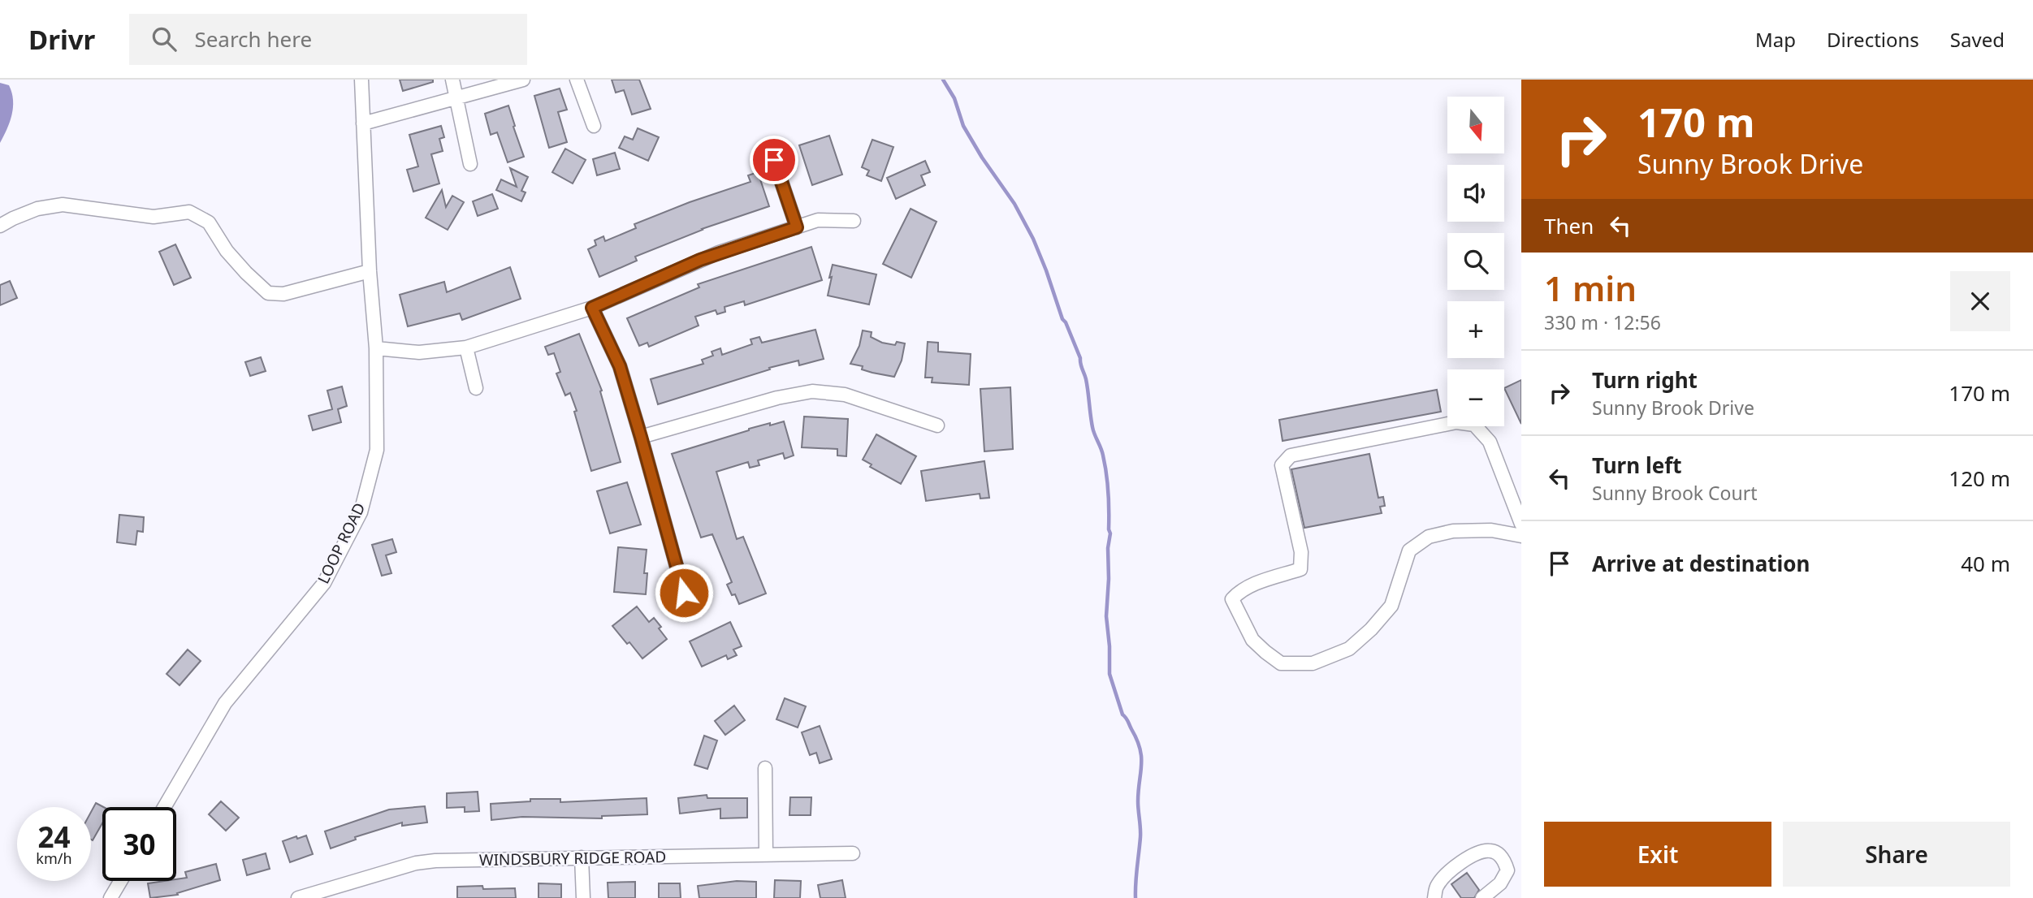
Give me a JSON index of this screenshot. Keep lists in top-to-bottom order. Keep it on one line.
{"streets":{"street":["LOOP ROAD","WINDSBURY RIDGE ROAD"]},"north":"bottom","page":{"header":"Drivr","search":"Search here","nav":["Map","Directions","Saved"],"turn":["170 m","Sunny Brook Drive"],"map_buttons":["+","−"],"then":"Then","heading":["1 min","330 m · 12:56"],"list":[{"name":"Turn right","note":"Sunny Brook Drive","value":"170 m"},{"name":"Turn left","note":"Sunny Brook Court","value":"120 m"},{"name":"Arrive at destination","value":"40 m"}],"speed":"24 km/h","limit":"30","buttons":["Exit","Share"]}}
